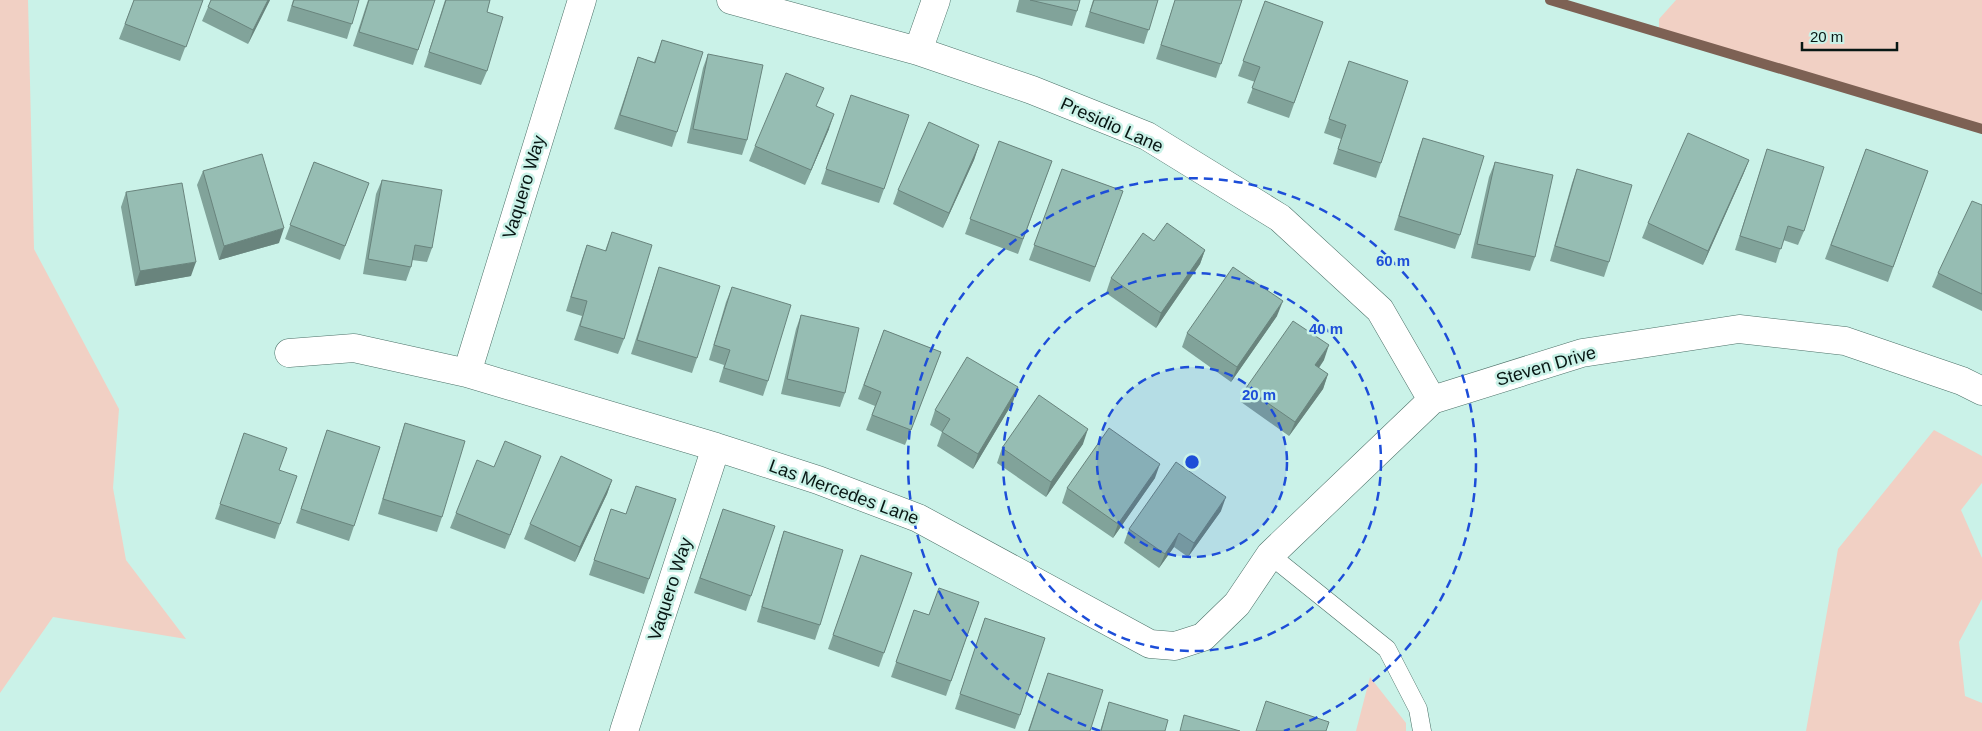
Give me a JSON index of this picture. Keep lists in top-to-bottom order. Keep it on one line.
{"streets":{"street":["Presidio Lane","Vaquero Way","Steven Drive","Las Mercedes Lane"]},"crossings":[["Presidio Lane","Steven Drive"],["Vaquero Way","Las Mercedes Lane"],["Steven Drive","Las Mercedes Lane"]],"scale_bar":"20 m","rings":["60 m","40 m","20 m"]}
